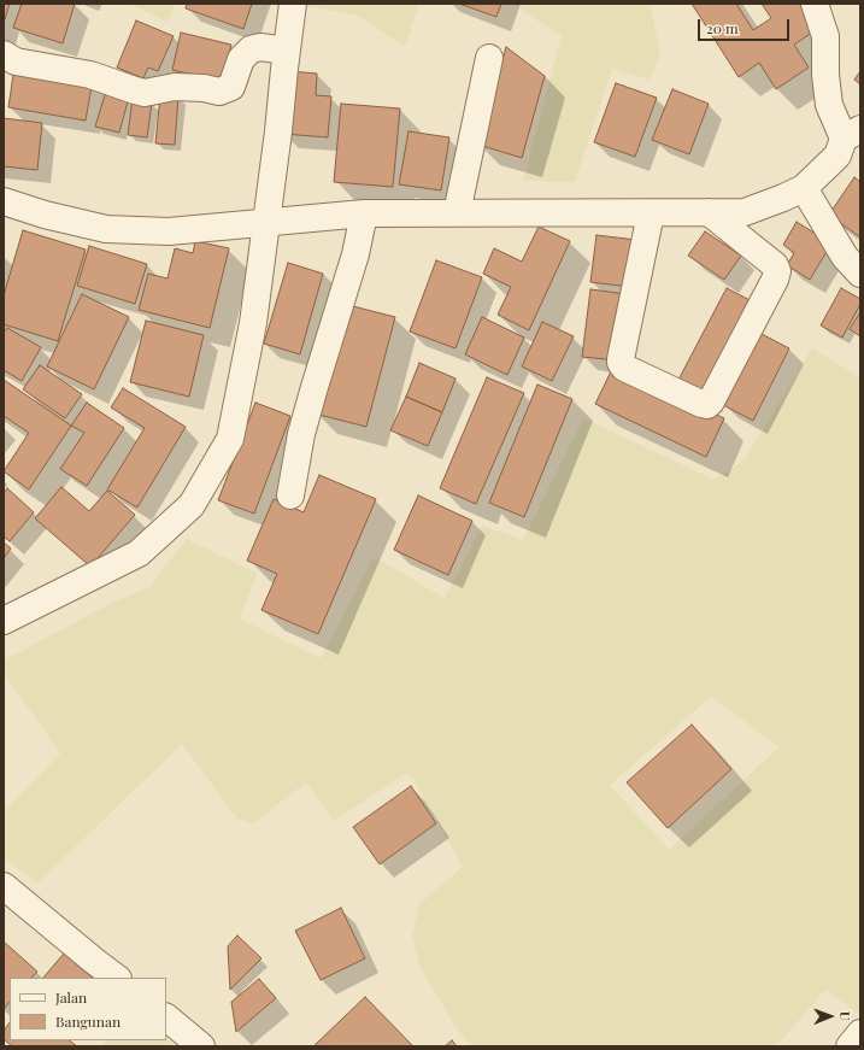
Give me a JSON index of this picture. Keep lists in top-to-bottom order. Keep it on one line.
{"legend":["Jalan","Bangunan"],"scale_bar":"20 m","north":"right"}
